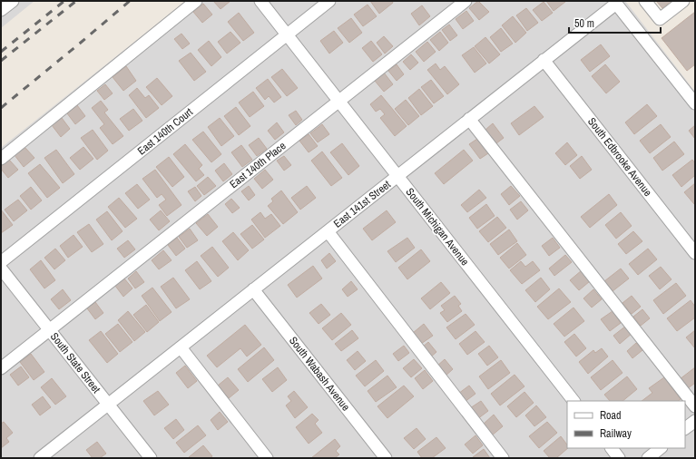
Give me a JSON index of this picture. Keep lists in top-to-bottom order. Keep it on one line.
{"streets":{"street":["East 140th Court","South Edbrooke Avenue","East 140th Place","East 141st Street","South Michigan Avenue","South State Street","South Wabash Avenue"]},"crossings":[["East 140th Court","South Michigan Avenue"],["South Edbrooke Avenue","East 141st Street"],["East 140th Place","South Michigan Avenue"],["East 140th Place","South State Street"],["East 141st Street","South Michigan Avenue"],["East 141st Street","South State Street"],["East 141st Street","South Wabash Avenue"]],"legend":["Road","Railway"],"scale_bar":"50 m"}
